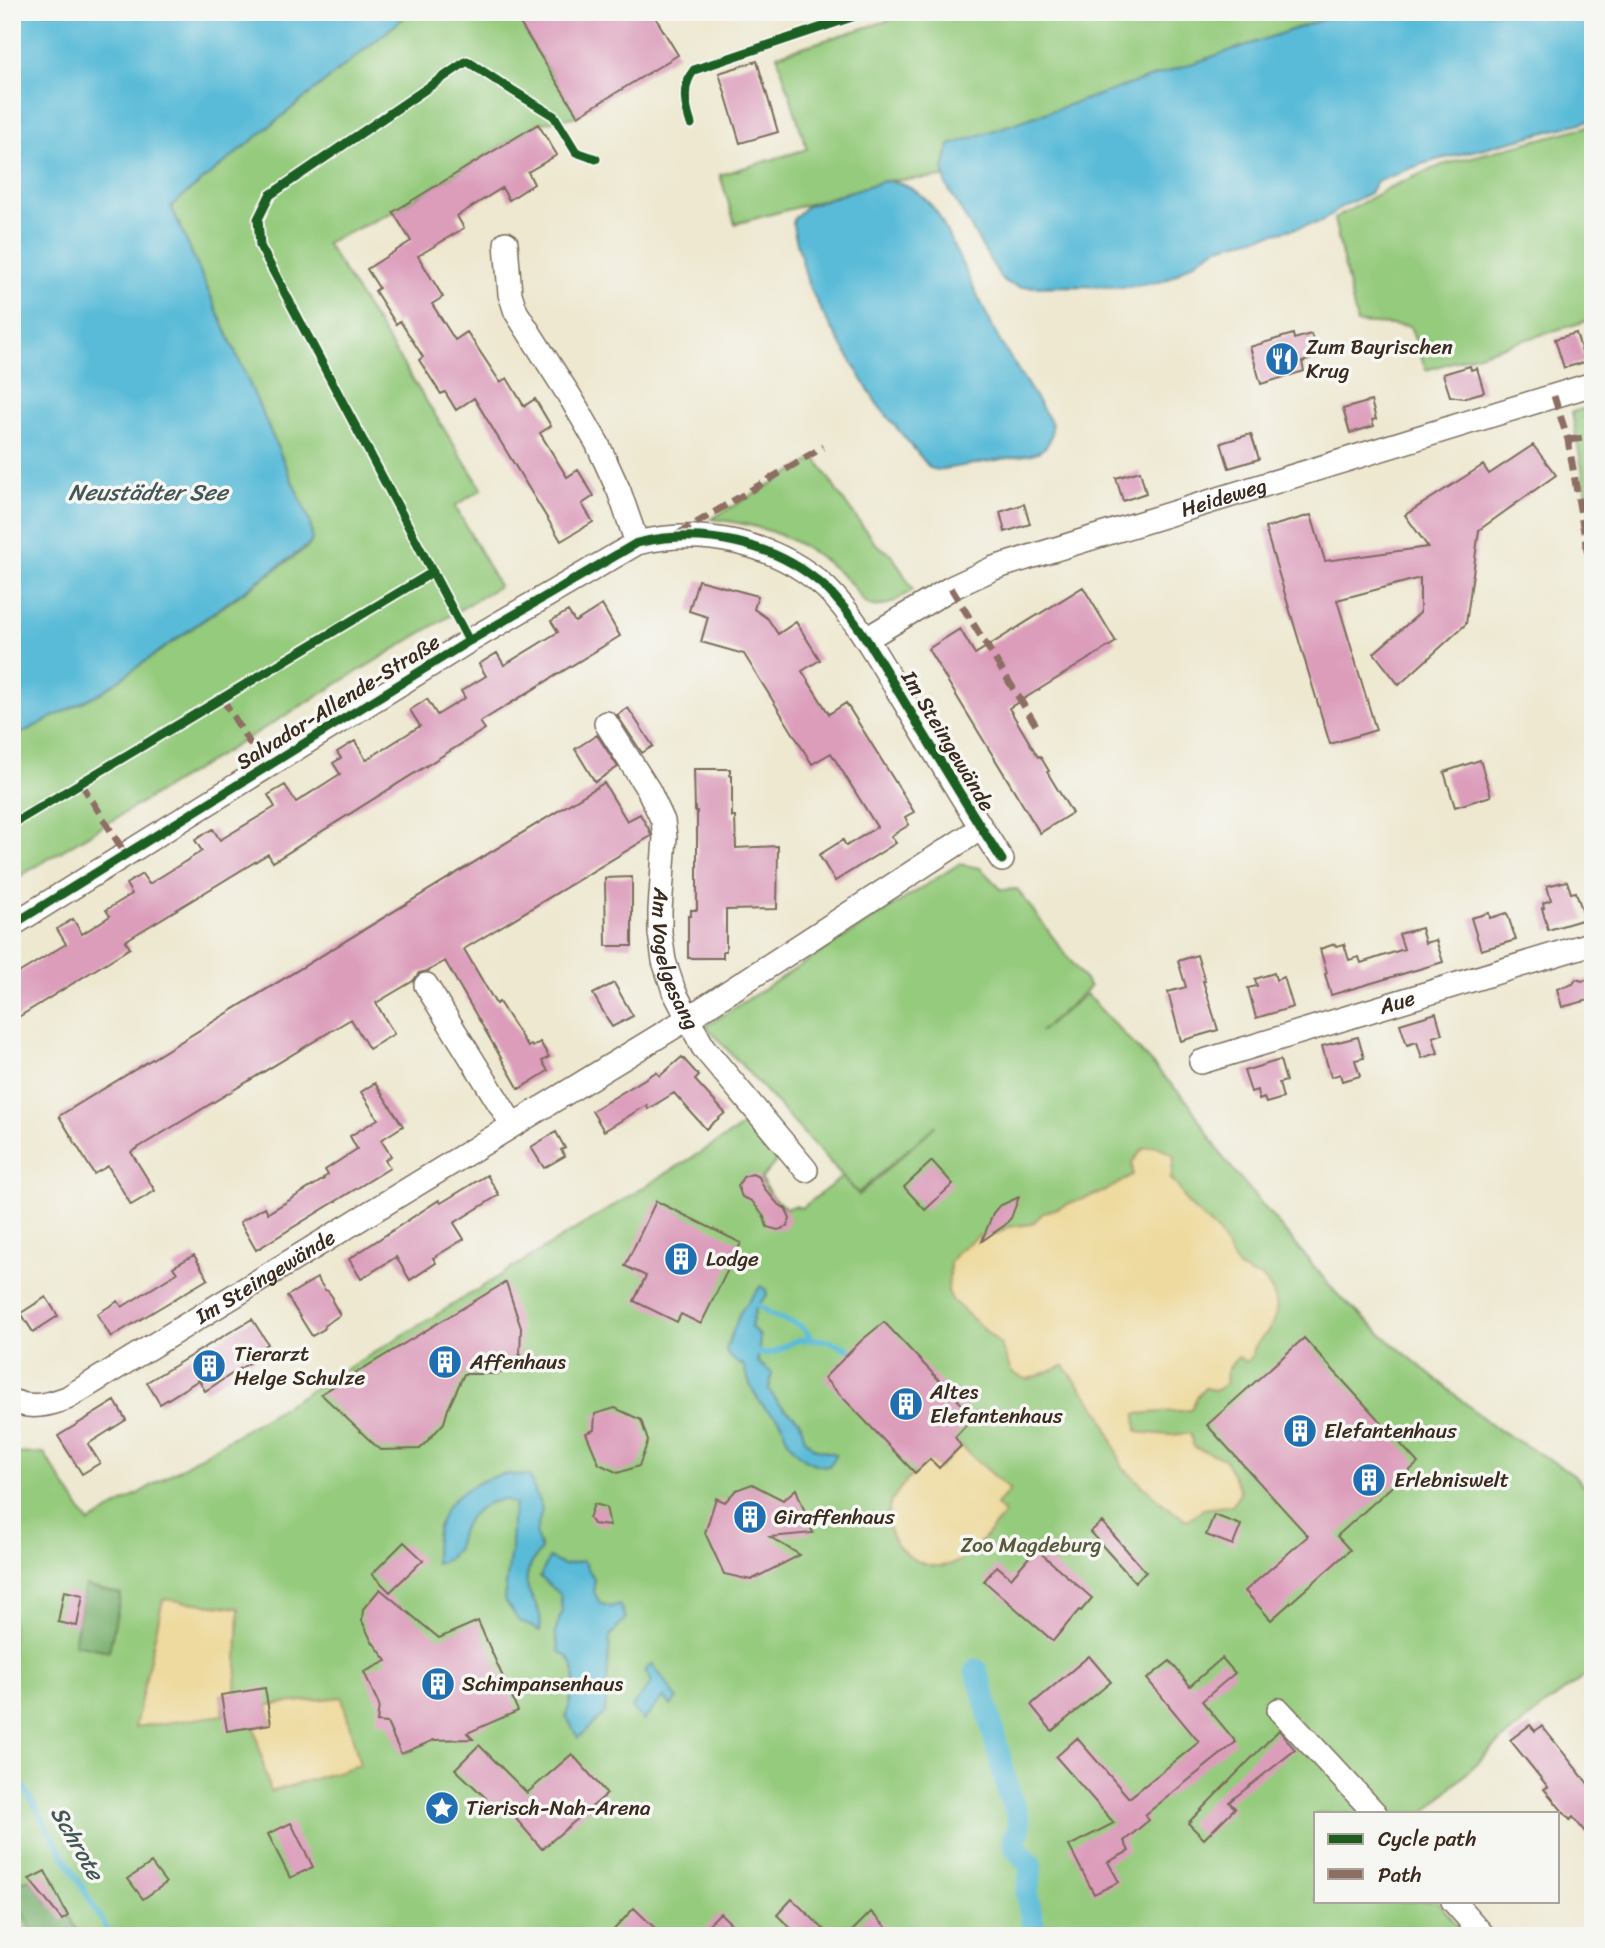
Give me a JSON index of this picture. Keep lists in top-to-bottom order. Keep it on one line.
{"streets":{"street":["Heideweg","Salvador-Allende-Straße","Im Steingewände","Am Vogelgesang","Aue"]},"crossings":[["Heideweg","Salvador-Allende-Straße"],["Heideweg","Im Steingewände"],["Salvador-Allende-Straße","Im Steingewände"],["Im Steingewände","Am Vogelgesang"]],"water":["Neustädter See","Schrote"],"parks":["Zoo Magdeburg"],"places":{"restaurant":["Zum Bayrischen Krug"],"building":["Lodge","Affenhaus","Tierarzt Helge Schulze","Altes Elefantenhaus","Elefantenhaus","Erlebniswelt","Giraffenhaus","Schimpansenhaus"],"place":["Tierisch-Nah-Arena"]},"legend":["Cycle path","Path"]}
